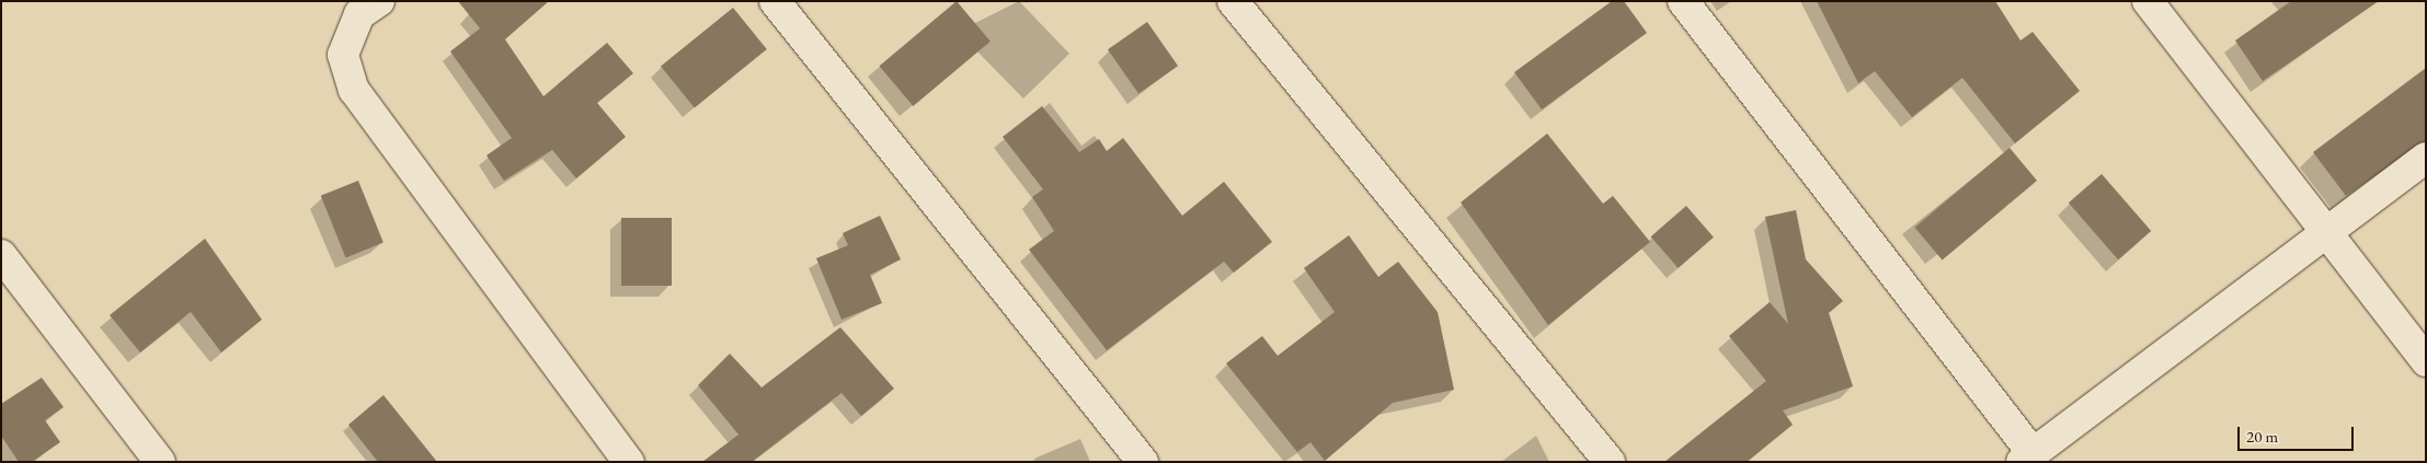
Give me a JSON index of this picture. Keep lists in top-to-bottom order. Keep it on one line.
{"scale_bar":"20 m"}
